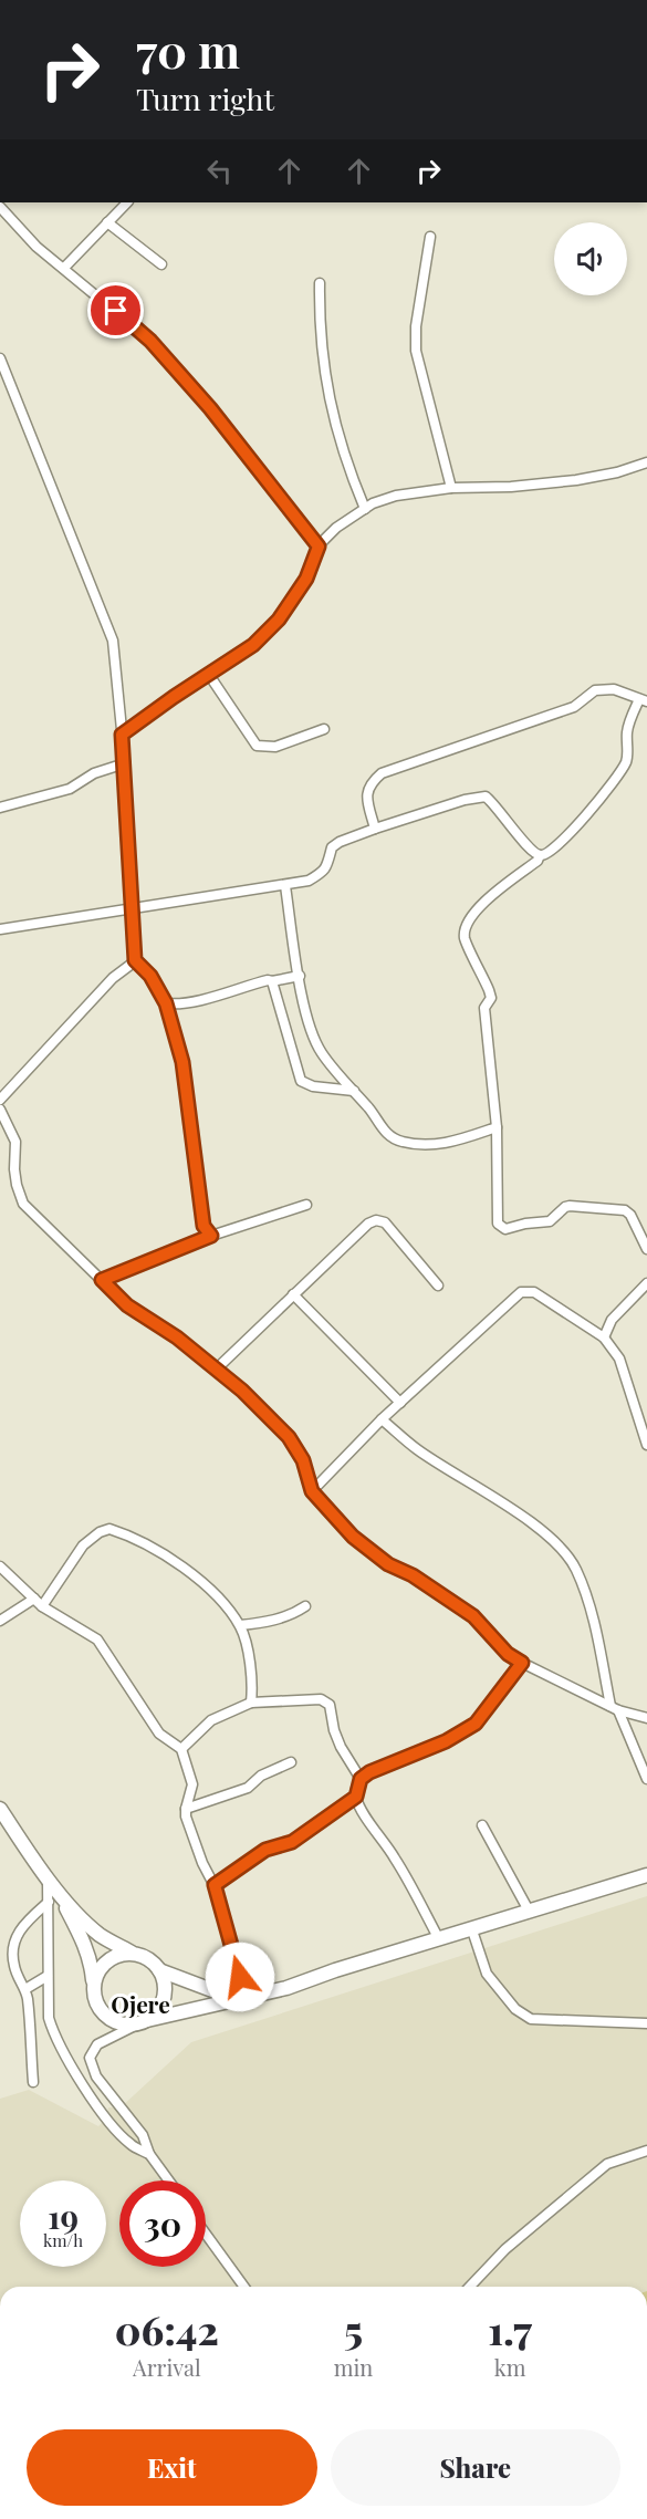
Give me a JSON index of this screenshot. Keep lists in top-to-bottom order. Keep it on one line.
{"districts":["Ojere"],"page":{"turn":["70 m","Turn right"],"speed":"19 km/h","limit":"30","eta":["06:42","Arrival","5","min","1.7","km"],"buttons":["Exit","Share"]}}
